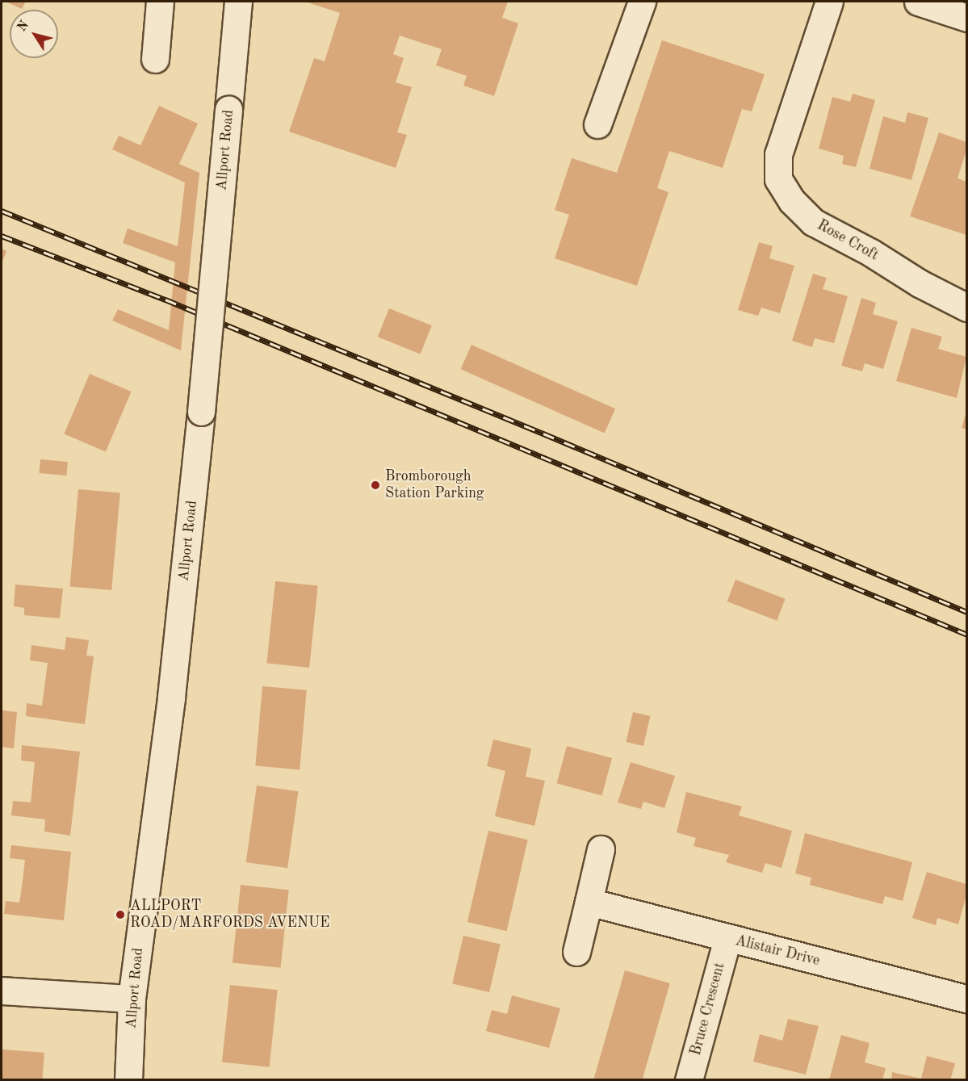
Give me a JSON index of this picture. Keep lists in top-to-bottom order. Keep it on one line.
{"streets":{"street":["Allport Road","Rose Croft","Alistair Drive","Bruce Crescent"]},"crossings":[["Alistair Drive","Bruce Crescent"]],"places":["Bromborough Station Parking","ALLPORT ROAD/MARFORDS AVENUE"],"north":"top left"}
